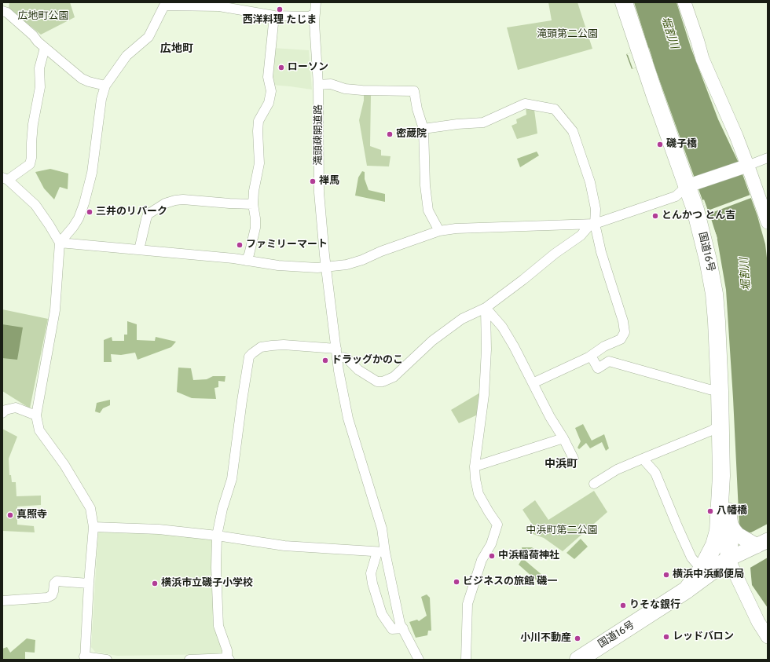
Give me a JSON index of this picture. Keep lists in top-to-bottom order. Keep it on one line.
{"streets":{"highway":["国道16号"],"street":["滝頭疎開道路"]},"districts":["広地町","中浜町"],"water":["堀割川"],"parks":["広地町公園","滝頭第二公園","中浜町第二公園"],"places":["西洋料理 たじま","ローソン","密蔵院","磯子橋","禅馬","三井のリパーク","とんかつ とん吉","ファミリーマート","ドラッグかのこ","八幡橋","真照寺","中浜稲荷神社","横浜中浜郵便局","ビジネスの旅館 磯一","横浜市立磯子小学校","りそな銀行","レッドバロン","小川不動産"]}
